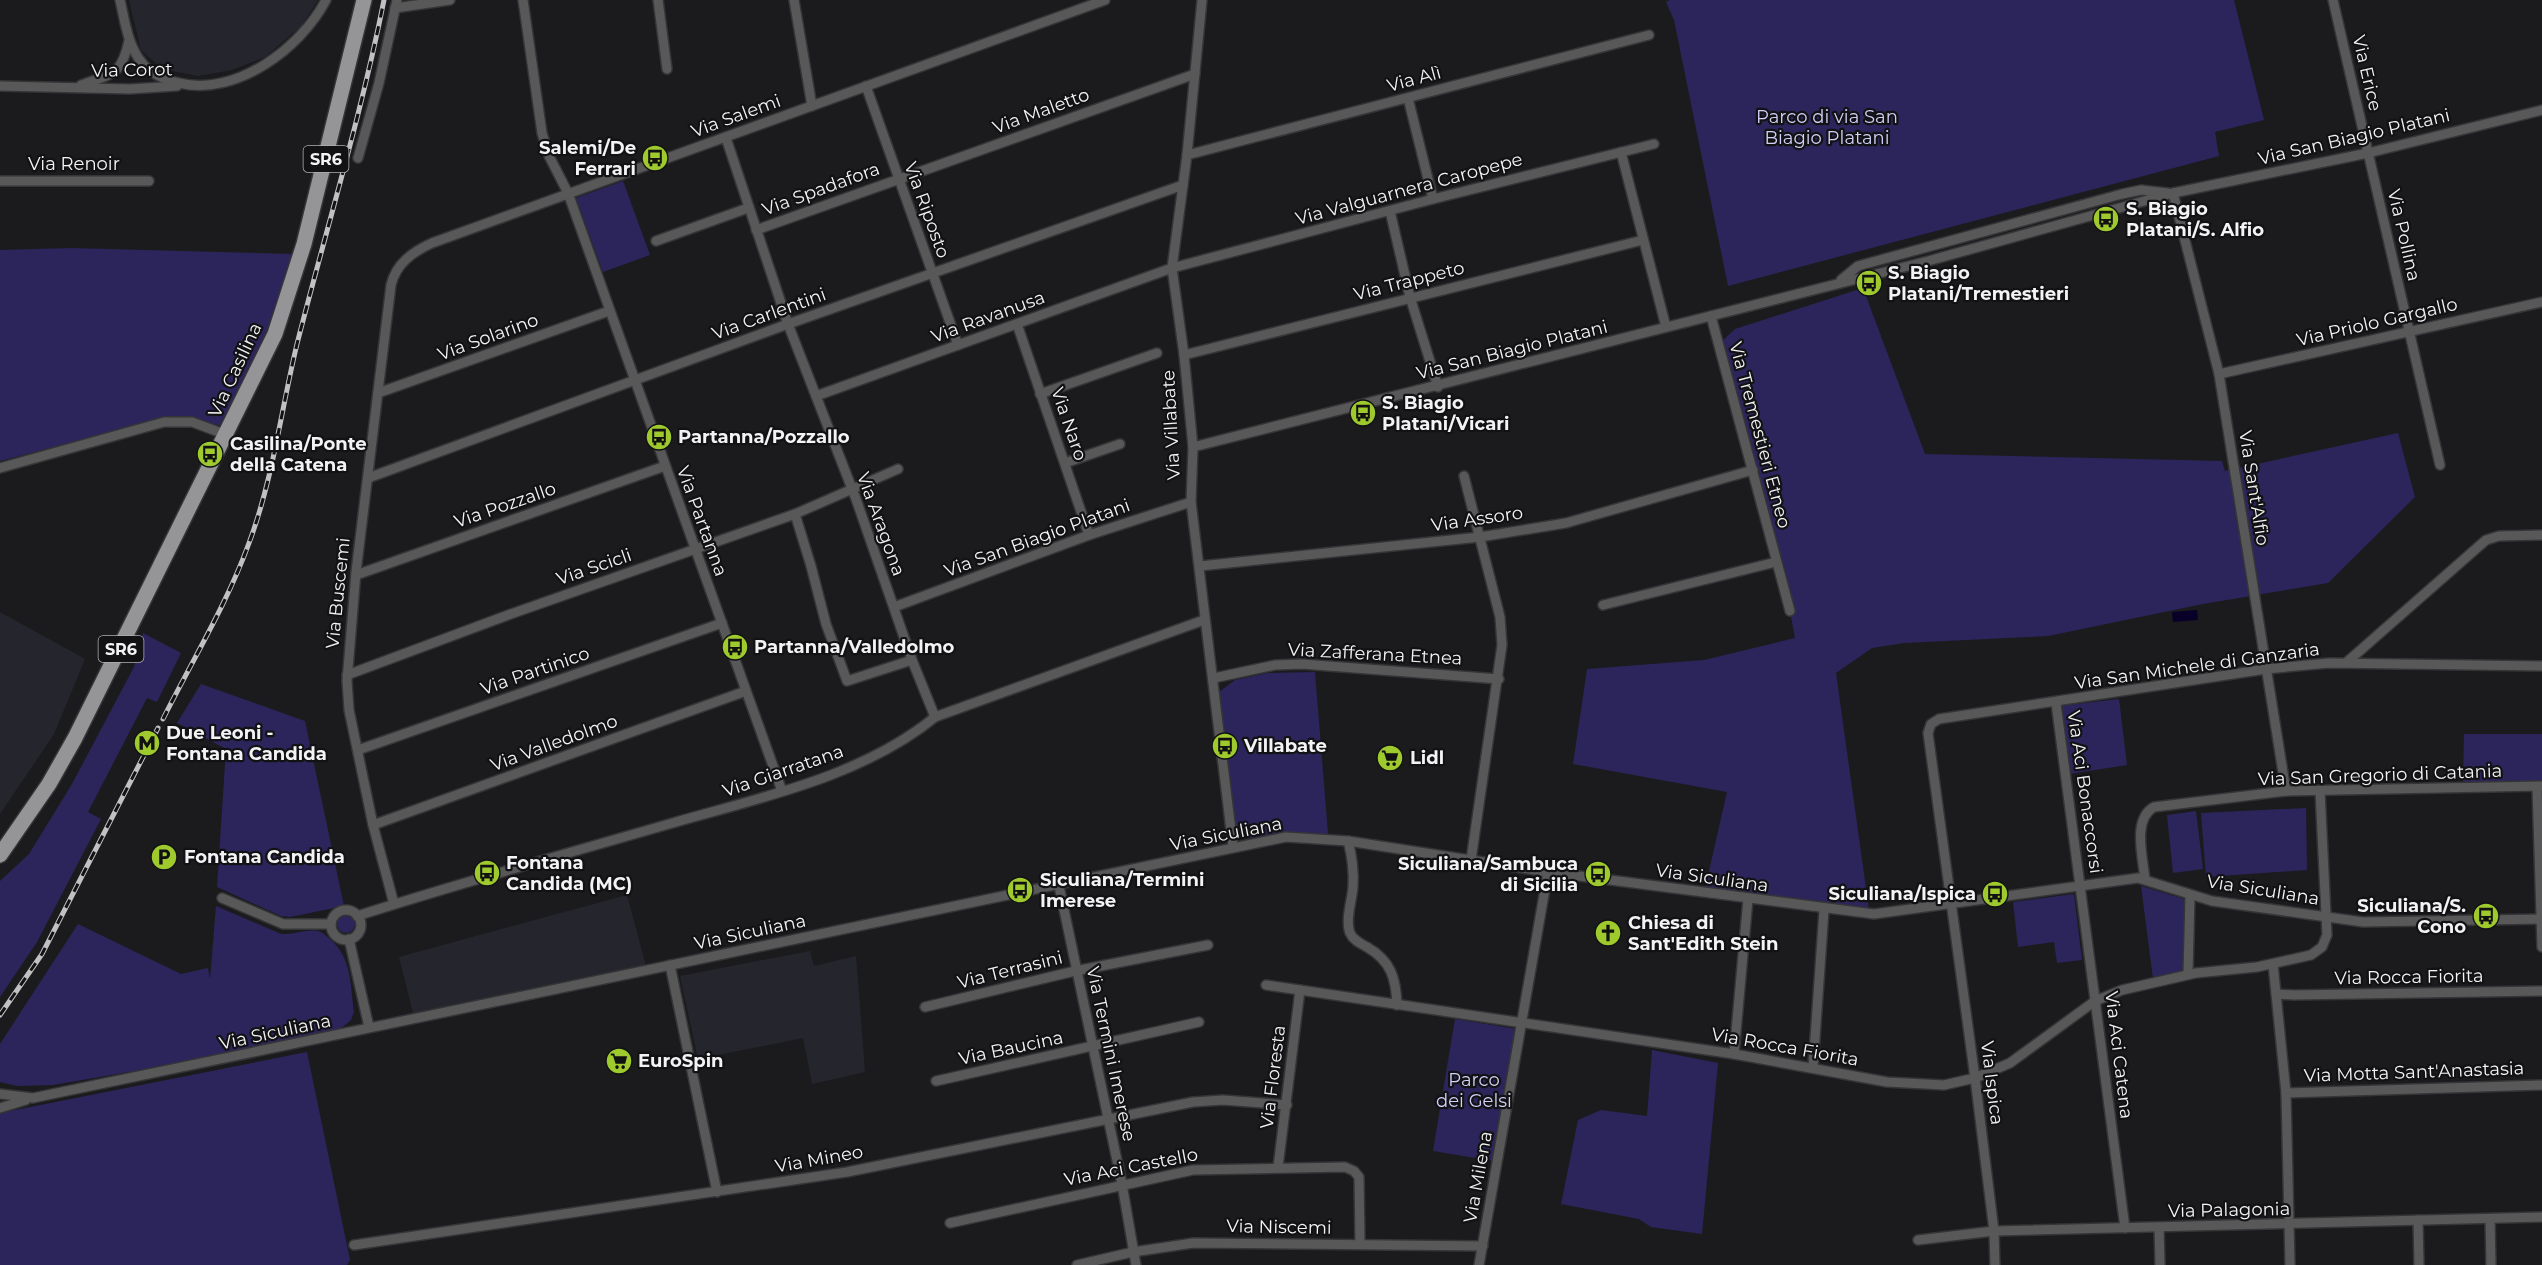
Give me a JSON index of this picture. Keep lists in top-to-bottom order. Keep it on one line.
{"streets":{"main road":["SR6","Via Casilina"],"street":["Via Corot","Via Erice","Via Alì","Via Maletto","Via Salemi","Via San Biagio Platani","Via Renoir","Via Spadafora","Via Valguarnera Caropepe","Via Riposto","Via Pollina","Via Trappeto","Via Carlentini","Via Ravanusa","Via Priolo Gargallo","Via Solarino","Via Naro","Via Villabate","Via Tremestieri Etneo","Via Sant'Alfio","Via Pozzallo","Via Assoro","Via Partanna","Via Aragona","Via Scicli","Via Buscemi","Via Zafferana Etnea","Via San Michele di Ganzaria","Via Partinico","Via Valledolmo","Via Giarratana","Via San Gregorio di Catania","Via Aci Bonaccorsi","Via Siculiana","Via Terrasini","Via Rocca Fiorita","Via Baucina","Via Termini Imerese","Via Aci Catena","Via Motta Sant'Anastasia","Via Floresta","Via Ispica","Via Mineo","Via Aci Castello","Via Milena","Via Palagonia","Via Niscemi"]},"crossings":[["Via Erice","Via San Biagio Platani"],["Via Erice","Via Pollina"],["Via Alì","Via Villabate"],["Via Maletto","Via Spadafora"],["Via Maletto","Via Riposto"],["Via Maletto","Via Villabate"],["Via Salemi","Via Riposto"],["Via Salemi","Via Partanna"],["Via Salemi","Via Aragona"],["Via Salemi","Via Buscemi"],["Via San Biagio Platani","Via Pollina"],["Via San Biagio Platani","Via Naro"],["Via San Biagio Platani","Via Villabate"],["Via San Biagio Platani","Via Tremestieri Etneo"],["Via San Biagio Platani","Via Sant'Alfio"],["Via San Biagio Platani","Via Aragona"],["Via Spadafora","Via Riposto"],["Via Spadafora","Via Aragona"],["Via Valguarnera Caropepe","Via Ravanusa"],["Via Valguarnera Caropepe","Via Villabate"],["Via Riposto","Via Carlentini"],["Via Riposto","Via Ravanusa"],["Via Pollina","Via Priolo Gargallo"],["Via Trappeto","Via Villabate"],["Via Carlentini","Via Villabate"],["Via Carlentini","Via Partanna"],["Via Carlentini","Via Aragona"],["Via Carlentini","Via Buscemi"],["Via Ravanusa","Via Naro"],["Via Ravanusa","Via Villabate"],["Via Ravanusa","Via Aragona"],["Via Priolo Gargallo","Via Sant'Alfio"],["Via Solarino","Via Partanna"],["Via Solarino","Via Buscemi"],["Via Villabate","Via Assoro"],["Via Villabate","Via Zafferana Etnea"],["Via Villabate","Via Giarratana"],["Via Villabate","Via Siculiana"],["Via Tremestieri Etneo","Via Assoro"],["Via Sant'Alfio","Via San Michele di Ganzaria"],["Via Sant'Alfio","Via San Gregorio di Catania"],["Via Pozzallo","Via Partanna"],["Via Pozzallo","Via Buscemi"],["Via Partanna","Via Scicli"],["Via Partanna","Via Partinico"],["Via Partanna","Via Valledolmo"],["Via Partanna","Via Giarratana"],["Via Aragona","Via Scicli"],["Via Aragona","Via Giarratana"],["Via Scicli","Via Buscemi"],["Via Buscemi","Via Partinico"],["Via Buscemi","Via Valledolmo"],["Via Buscemi","Via Giarratana"],["Via San Michele di Ganzaria","Via Aci Bonaccorsi"],["Via San Michele di Ganzaria","Via Ispica"],["Via San Gregorio di Catania","Via Siculiana"],["Via Aci Bonaccorsi","Via Siculiana"],["Via Aci Bonaccorsi","Via Aci Catena"],["Via Siculiana","Via Termini Imerese"],["Via Siculiana","Via Aci Catena"],["Via Siculiana","Via Ispica"],["Via Siculiana","Via Milena"],["Via Terrasini","Via Termini Imerese"],["Via Rocca Fiorita","Via Aci Catena"],["Via Rocca Fiorita","Via Floresta"],["Via Rocca Fiorita","Via Ispica"],["Via Rocca Fiorita","Via Milena"],["Via Baucina","Via Termini Imerese"],["Via Termini Imerese","Via Mineo"],["Via Termini Imerese","Via Aci Castello"],["Via Termini Imerese","Via Niscemi"],["Via Aci Catena","Via Palagonia"],["Via Floresta","Via Mineo"],["Via Floresta","Via Aci Castello"],["Via Ispica","Via Palagonia"],["Via Aci Castello","Via Niscemi"],["Via Milena","Via Niscemi"]],"parks":["Parco di via San Biagio Platani","Parco dei Gelsi"],"places":{"bus stop":["Salemi/De Ferrari","S. Biagio Platani/S. Alfio","S. Biagio Platani/Tremestieri","S. Biagio Platani/Vicari","Partanna/Pozzallo","Casilina/Ponte della Catena","Partanna/Valledolmo","Villabate","Fontana Candida (MC)","Siculiana/Sambuca di Sicilia","Siculiana/Termini Imerese","Siculiana/Ispica","Siculiana/S. Cono"],"metro station":["Due Leoni - Fontana Candida"],"supermarket":["Lidl","EuroSpin"],"parking":["Fontana Candida"],"church":["Chiesa di Sant'Edith Stein"]}}
